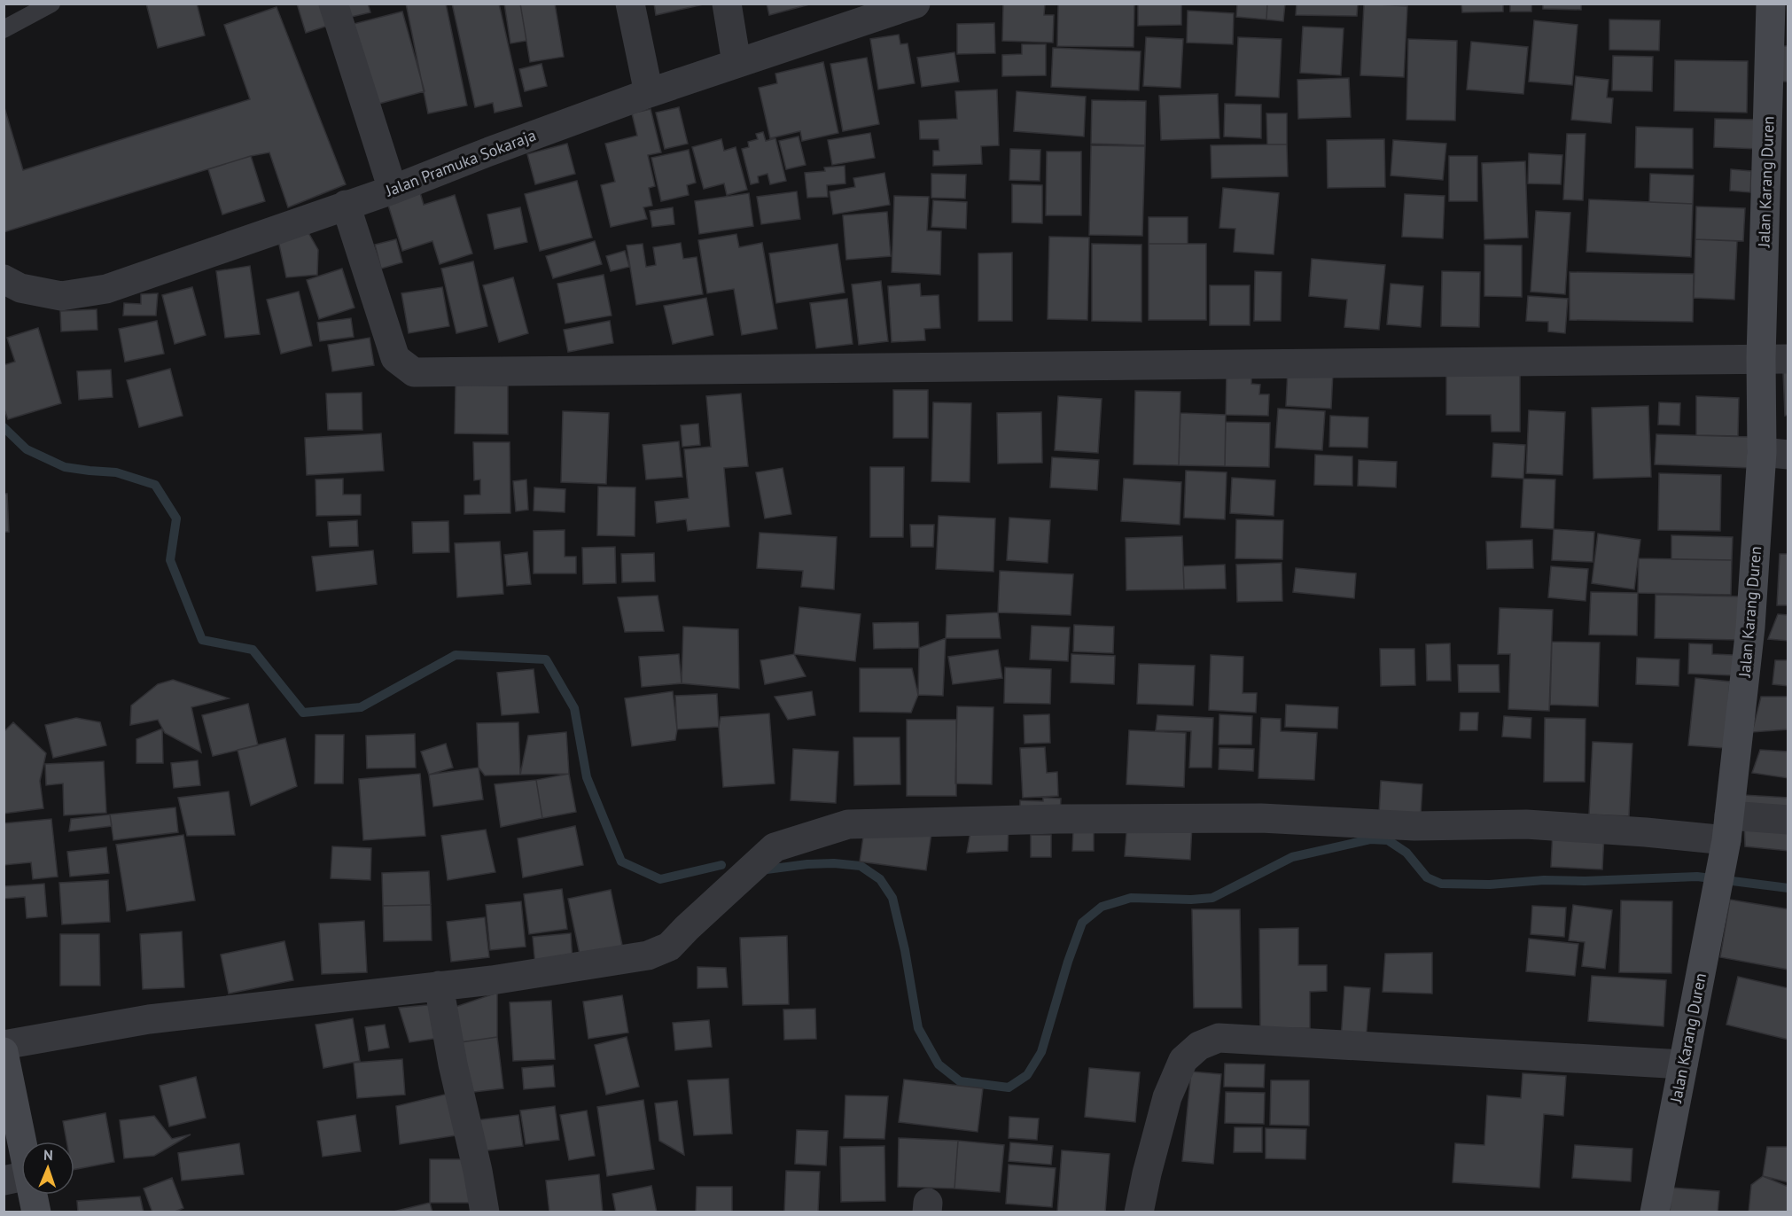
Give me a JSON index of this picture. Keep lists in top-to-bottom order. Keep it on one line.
{"streets":{"street":["Jalan Pramuka Sokaraja","Jalan Karang Duren"]},"north":"top"}
